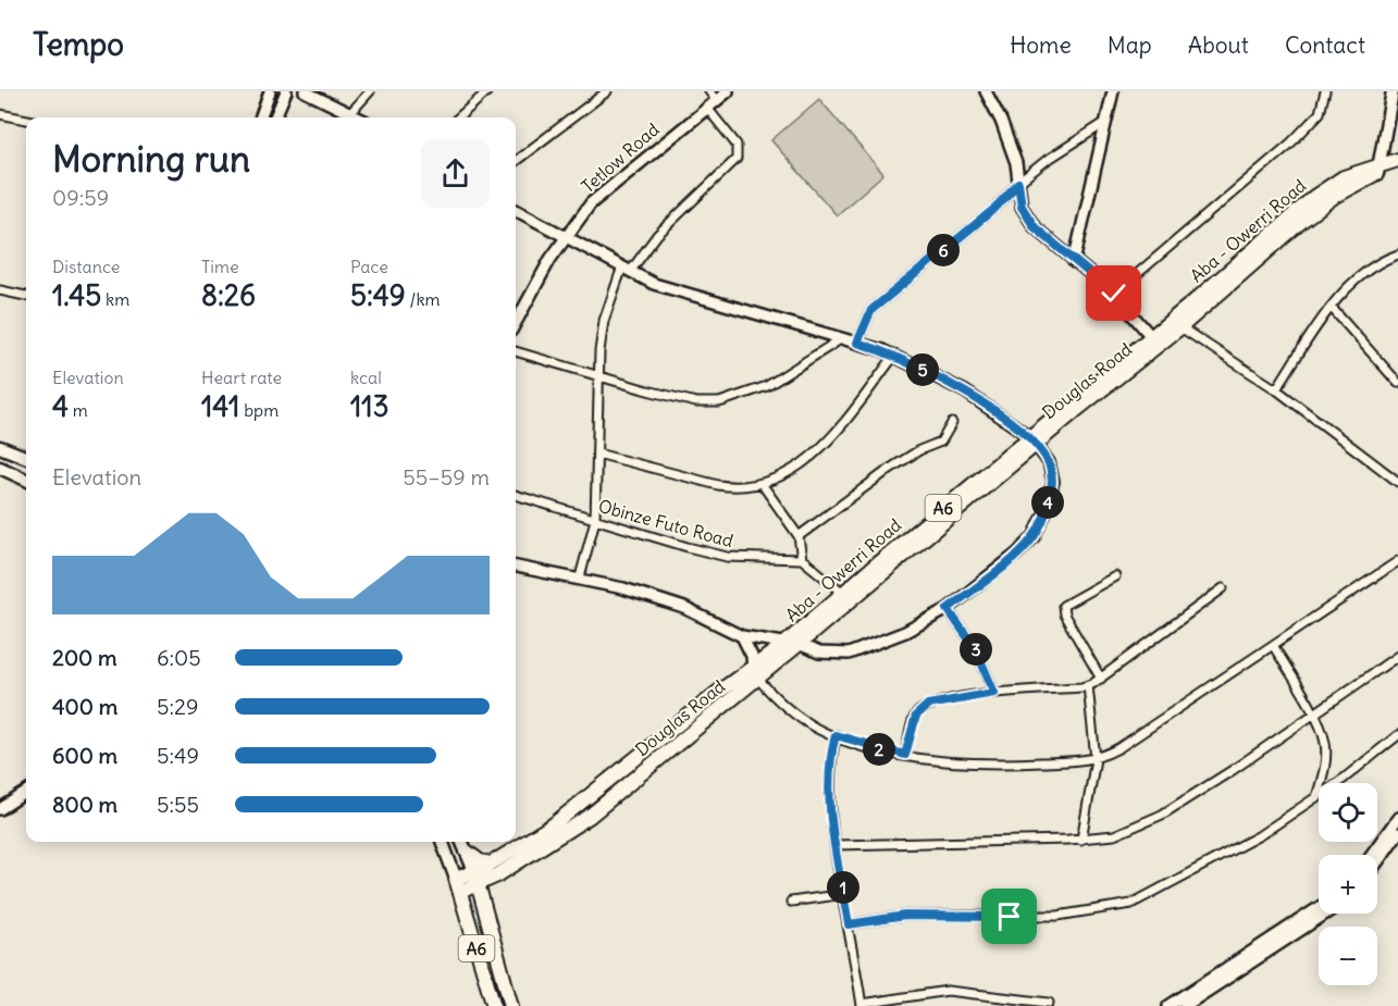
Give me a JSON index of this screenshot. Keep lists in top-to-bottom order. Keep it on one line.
{"streets":{"highway":["Aba - Owerri Road","Douglas Road","A6"],"street":["Tetlow Road","Obinze Futo Road"]},"crossings":[["Aba - Owerri Road","Douglas Road"],["Douglas Road","A6"]],"page":{"header":"Tempo","nav":["Home","Map","About","Contact"],"heading":["Morning run","09:59"],"stats":[["Distance","1.45 km"],["Time","8:26"],["Pace","5:49 /km"],["Elevation","4 m"],["Heart rate","141 bpm"],["kcal","113"]],"pins":["6","5","4","3","2","1"],"chart":["Elevation","55–59 m"],"list":[{"name":"200 m","note":"6:05"},{"name":"400 m","note":"5:29"},{"name":"600 m","note":"5:49"},{"name":"800 m","note":"5:55"}],"map_buttons":["+","−"]}}
